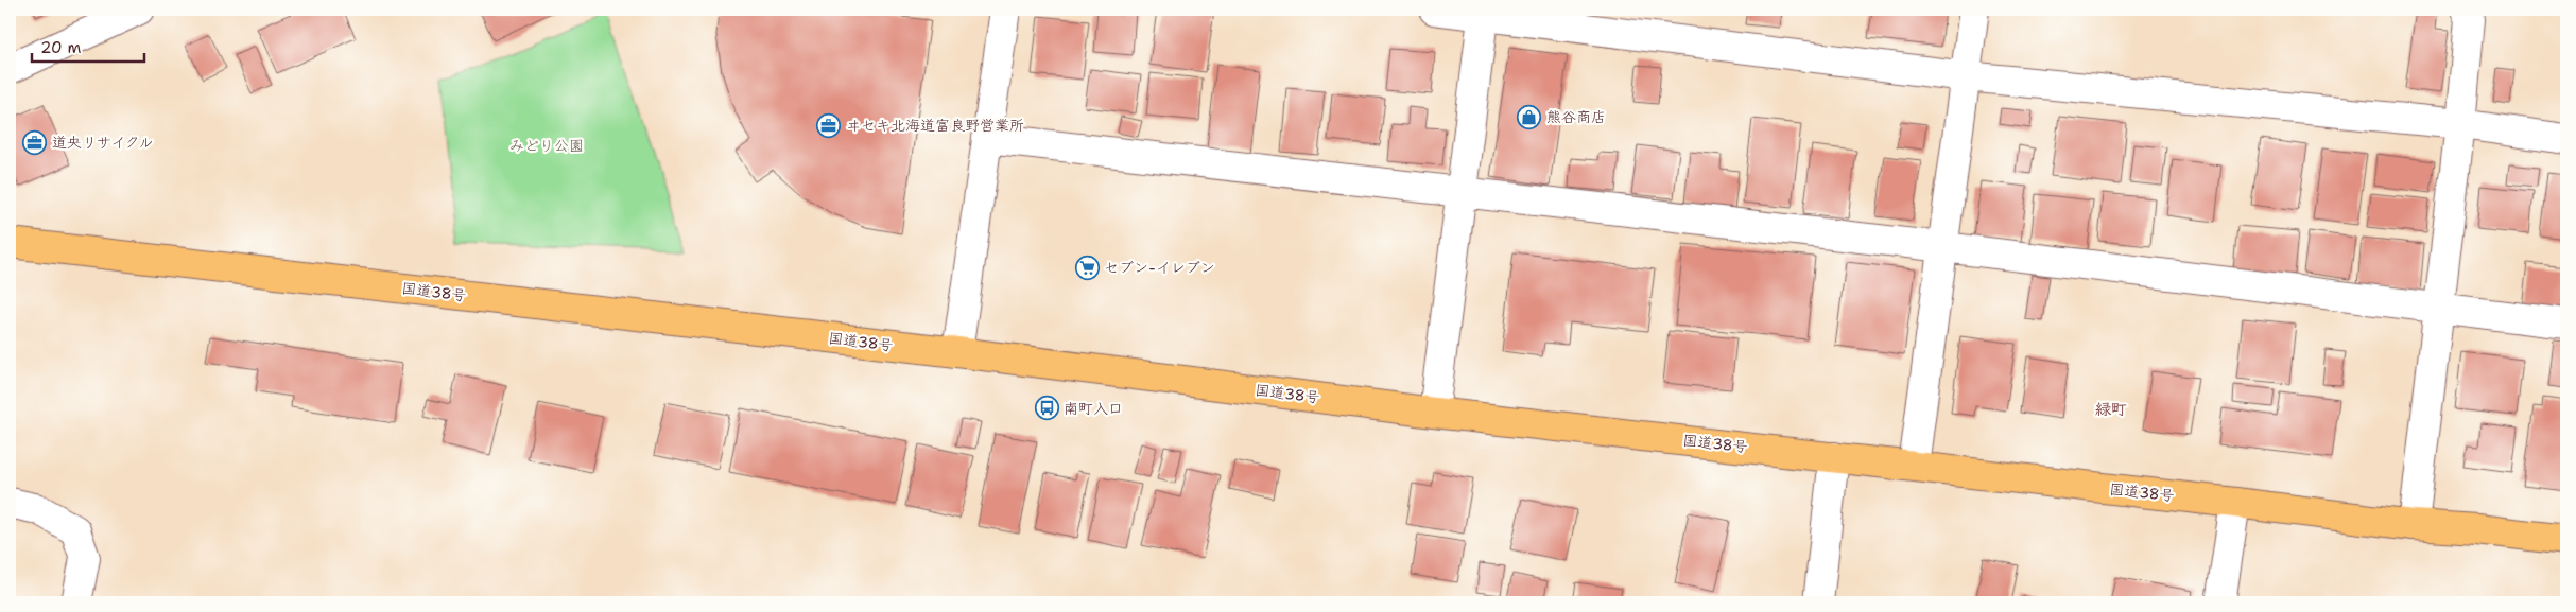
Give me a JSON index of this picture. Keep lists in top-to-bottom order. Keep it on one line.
{"streets":{"highway":["国道38号"]},"districts":["緑町"],"parks":["みどり公園"],"places":{"shop":["熊谷商店"],"office":["ヰセキ北海道富良野営業所","道央リサイクル"],"supermarket":["セブン-イレブン"],"bus stop":["南町入口"]},"scale_bar":"20 m"}
